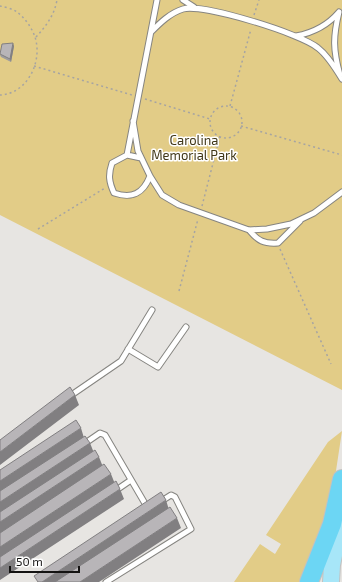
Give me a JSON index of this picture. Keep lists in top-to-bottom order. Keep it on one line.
{"parks":["Carolina Memorial Park"],"scale_bar":"50 m"}
